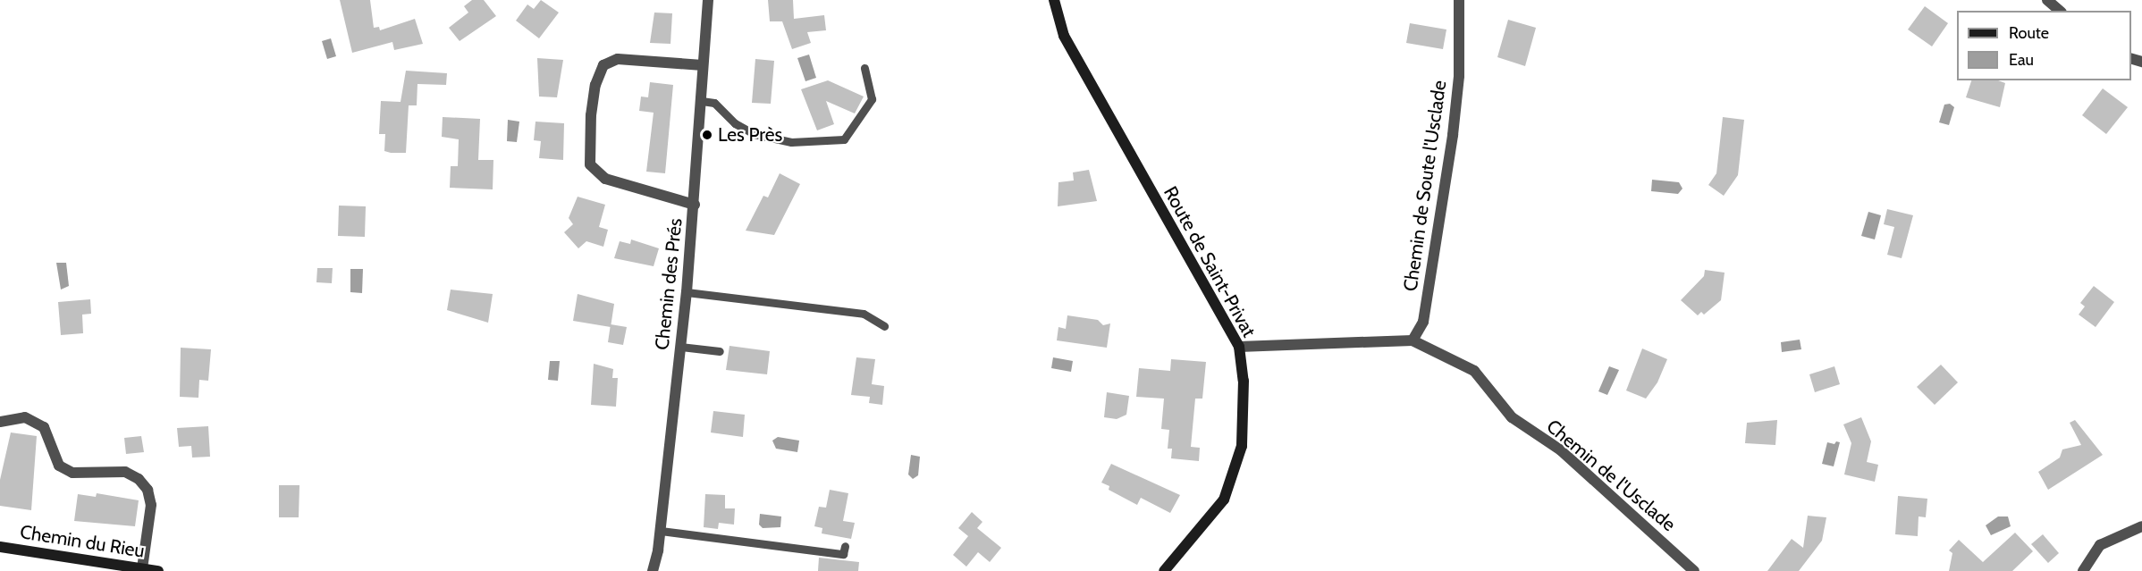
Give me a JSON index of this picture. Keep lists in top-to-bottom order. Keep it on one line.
{"streets":{"street":["Chemin de Soute l'Usclade","Route de Saint-Privat","Chemin des Prés","Chemin de l'Usclade","Chemin du Rieu"]},"crossings":[["Chemin de Soute l'Usclade","Chemin de l'Usclade"],["Route de Saint-Privat","Chemin de l'Usclade"]],"places":["Les Près"],"legend":["Route","Eau"]}
